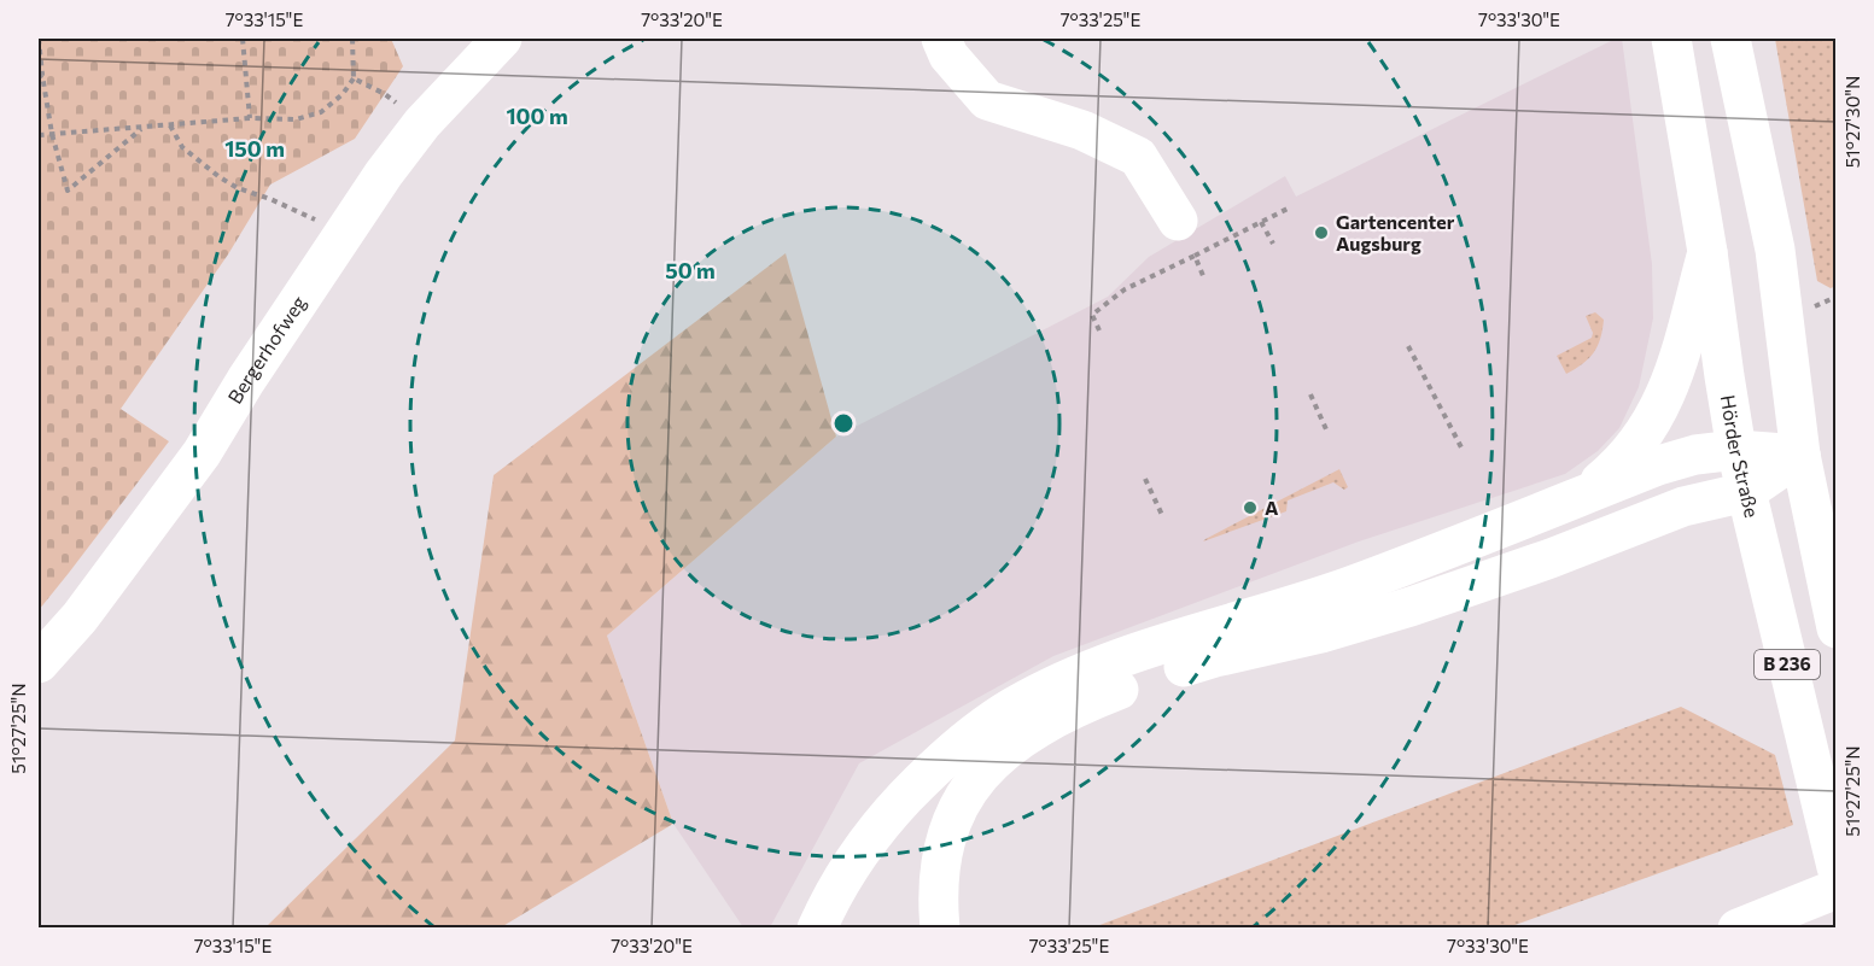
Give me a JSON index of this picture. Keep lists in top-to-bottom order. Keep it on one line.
{"streets":{"main road":["Bergerhofweg","Hörder Straße","B 236"]},"places":["Gartencenter Augsburg","A"],"coordinates":["7°33'15\"E","7°33'20\"E","7°33'25\"E","7°33'30\"E","51°27'30\"N","51°27'25\"N"],"rings":["100 m","150 m","50 m"]}
